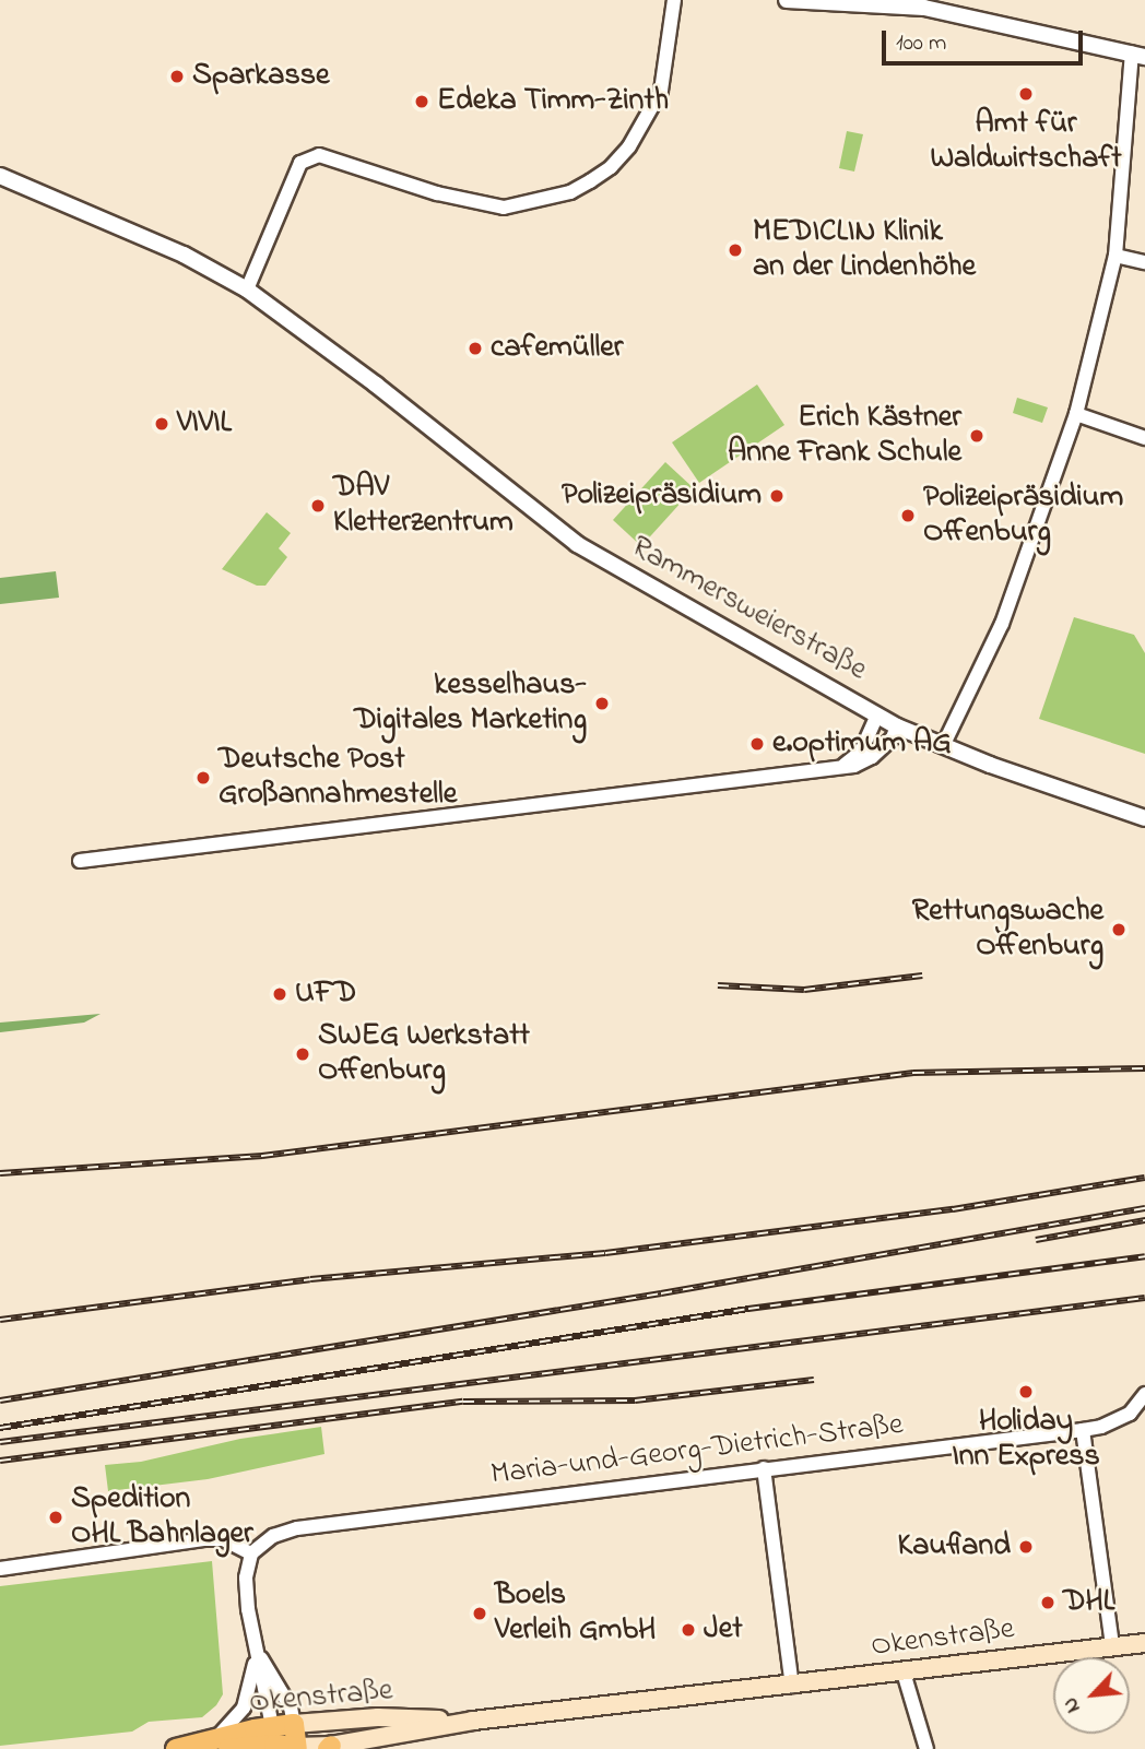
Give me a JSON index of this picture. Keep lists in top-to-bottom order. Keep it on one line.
{"streets":{"main road":["Okenstraße"],"street":["Rammersweierstraße","Maria-und-Georg-Dietrich-Straße"]},"places":["Sparkasse","Amt für Waldwirtschaft","Edeka Timm-Zinth","MEDICLIN Klinik an der Lindenhöhe","cafemüller","VIVIL","Erich Kästner Anne Frank Schule","Polizeipräsidium","DAV Kletterzentrum","Polizeipräsidium Offenburg","kesselhaus- Digitales Marketing","e.optimum AG","Deutsche Post Großannahmestelle","Rettungswache Offenburg","UFD","SWEG Werkstatt Offenburg","Holiday Inn Express","Spedition OHL Bahnlager","Kaufland","DHL","Boels Verleih GmbH","Jet"],"scale_bar":"100 m","north":"bottom left"}
